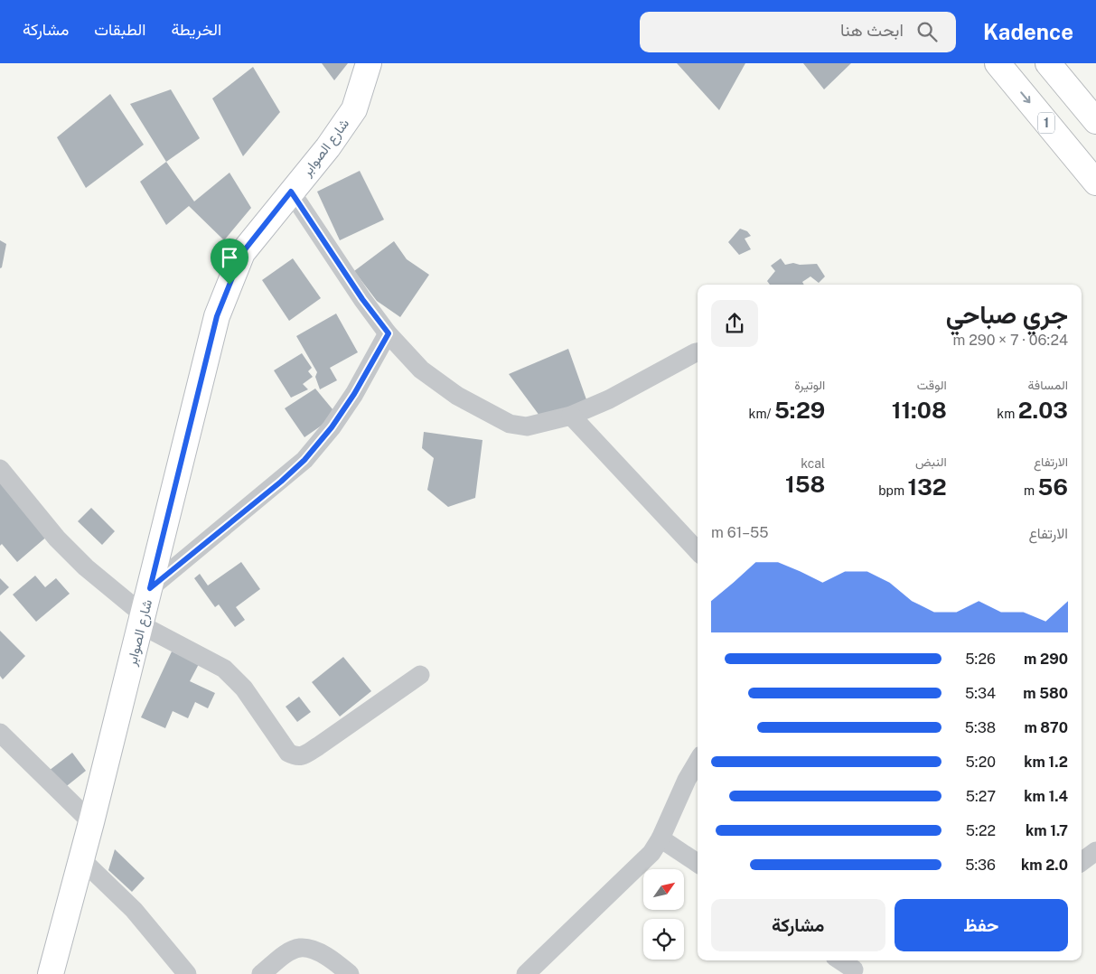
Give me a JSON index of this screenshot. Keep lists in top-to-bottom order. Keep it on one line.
{"streets":{"main road":["1","شارع الصوابر"]},"north":"top right","page":{"header":"Kadence","search":"ابحث هنا","nav":["الخريطة","الطبقات","مشاركة"],"heading":["جري صباحي","06:24 · 7 × 290 m"],"stats":[["المسافة","2.03 km"],["الوقت","11:08"],["الوتيرة","5:29 /km"],["الارتفاع","56 m"],["النبض","132 bpm"],["kcal","158"]],"chart":["الارتفاع","55–61 m"],"list":[{"name":"290 m","note":"5:26"},{"name":"580 m","note":"5:34"},{"name":"870 m","note":"5:38"},{"name":"1.2 km","note":"5:20"},{"name":"1.4 km","note":"5:27"},{"name":"1.7 km","note":"5:22"},{"name":"2.0 km","note":"5:36"}],"buttons":["حفظ","مشاركة"]}}
